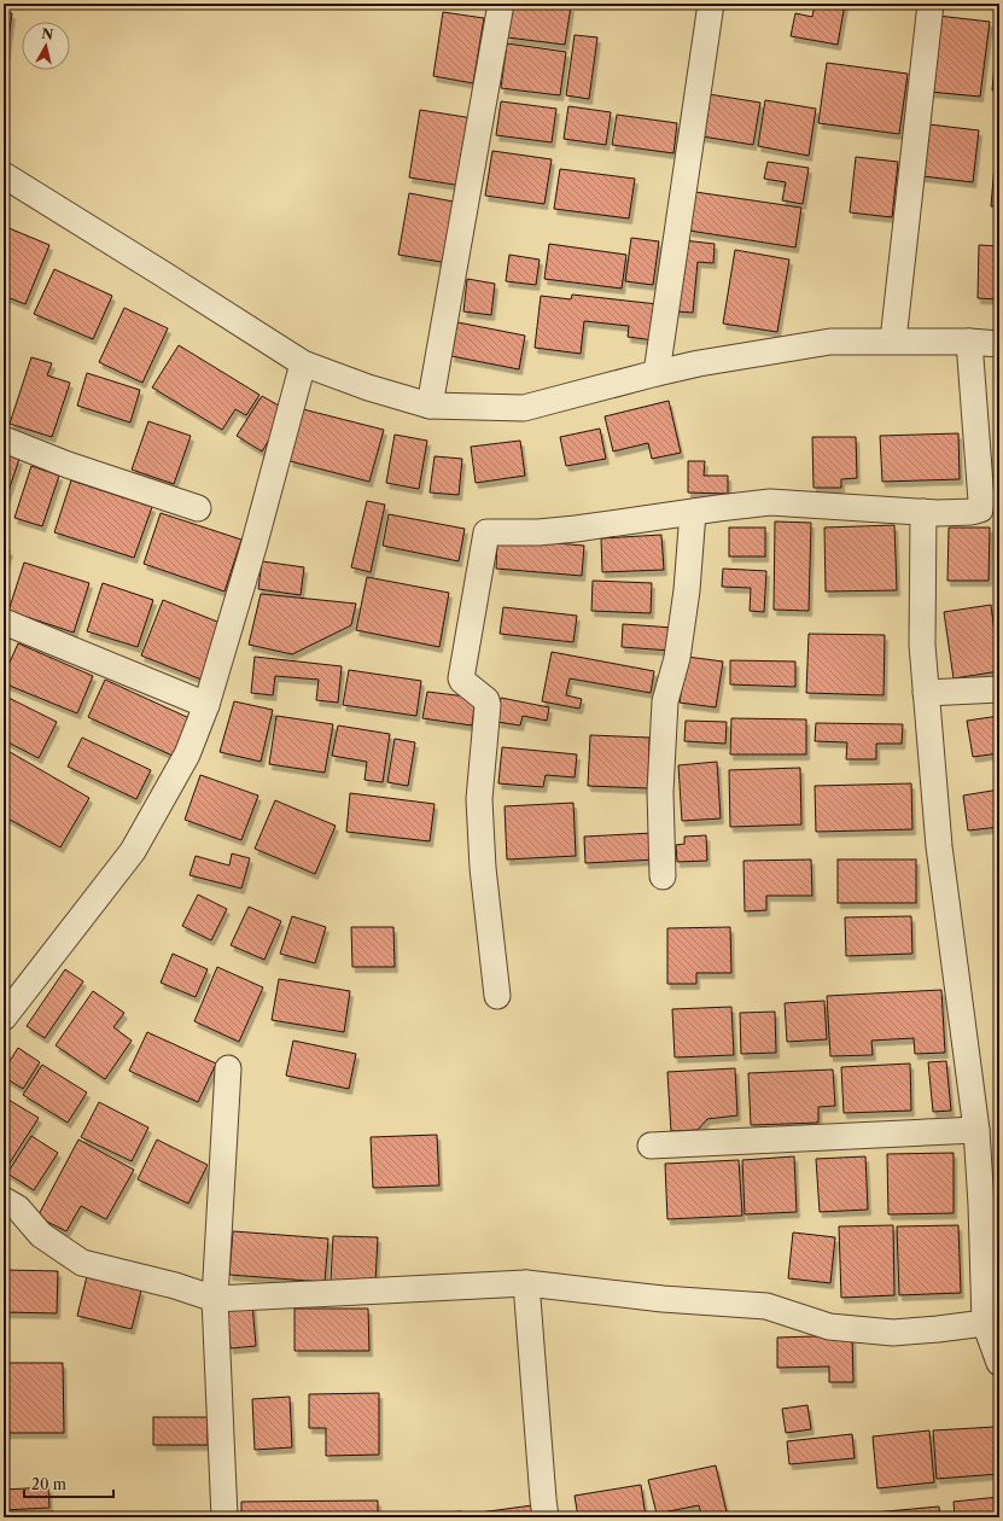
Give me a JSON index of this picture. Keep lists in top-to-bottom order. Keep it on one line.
{"scale_bar":"20 m","north":"top"}
